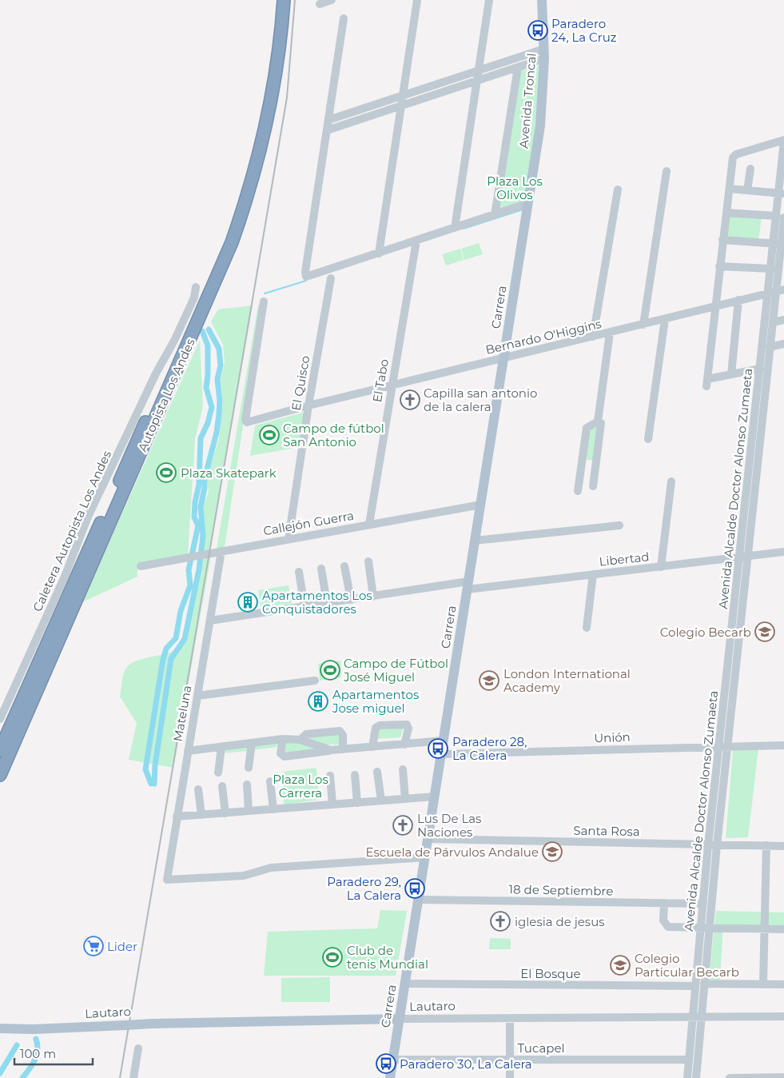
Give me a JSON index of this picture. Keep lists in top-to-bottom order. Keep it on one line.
{"streets":{"highway":["Autopista Los Andes"],"main road":["Avenida Troncal","Carrera","Lautaro"],"street":["Bernardo O'Higgins","El Tabo","El Quisco","Avenida Alcalde Doctor Alonso Zumaeta","Callejón Guerra","Caletera Autopista Los Andes","Libertad","Mateluna","Unión","Santa Rosa","18 de Septiembre","El Bosque","Tucapel"]},"crossings":[["Avenida Troncal","Carrera"],["Carrera","Bernardo O'Higgins"],["Carrera","Callejón Guerra"],["Carrera","Libertad"],["Carrera","Mateluna"],["Carrera","Unión"],["Carrera","Santa Rosa"],["Carrera","18 de Septiembre"],["Carrera","El Bosque"],["Carrera","Lautaro"],["Carrera","Tucapel"],["Bernardo O'Higgins","El Tabo"],["Bernardo O'Higgins","El Quisco"],["Bernardo O'Higgins","Avenida Alcalde Doctor Alonso Zumaeta"],["El Tabo","Callejón Guerra"],["El Quisco","Callejón Guerra"],["Avenida Alcalde Doctor Alonso Zumaeta","Libertad"],["Avenida Alcalde Doctor Alonso Zumaeta","Unión"],["Avenida Alcalde Doctor Alonso Zumaeta","Santa Rosa"],["Avenida Alcalde Doctor Alonso Zumaeta","18 de Septiembre"],["Avenida Alcalde Doctor Alonso Zumaeta","El Bosque"],["Avenida Alcalde Doctor Alonso Zumaeta","Lautaro"],["Avenida Alcalde Doctor Alonso Zumaeta","Tucapel"],["Callejón Guerra","Mateluna"],["Libertad","Mateluna"]],"parks":["Plaza Los Olivos","Plaza Los Carrera"],"places":{"bus stop":["Paradero 24, La Cruz","Paradero 28, La Calera","Paradero 29, La Calera","Paradero 30, La Calera"],"church":["Capilla san antonio de la calera","Lus De Las Naciones","iglesia de jesus"],"sports":["Campo de fútbol San Antonio","Plaza Skatepark","Campo de Fútbol José Miguel","Club de tenis Mundial"],"building":["Apartamentos Los Conquistadores","Apartamentos Jose miguel"],"school or university":["Colegio Becarb","London International Academy","Escuela de Párvulos Andalue","Colegio Particular Becarb"],"supermarket":["Lider"]},"scale_bar":"100 m"}
